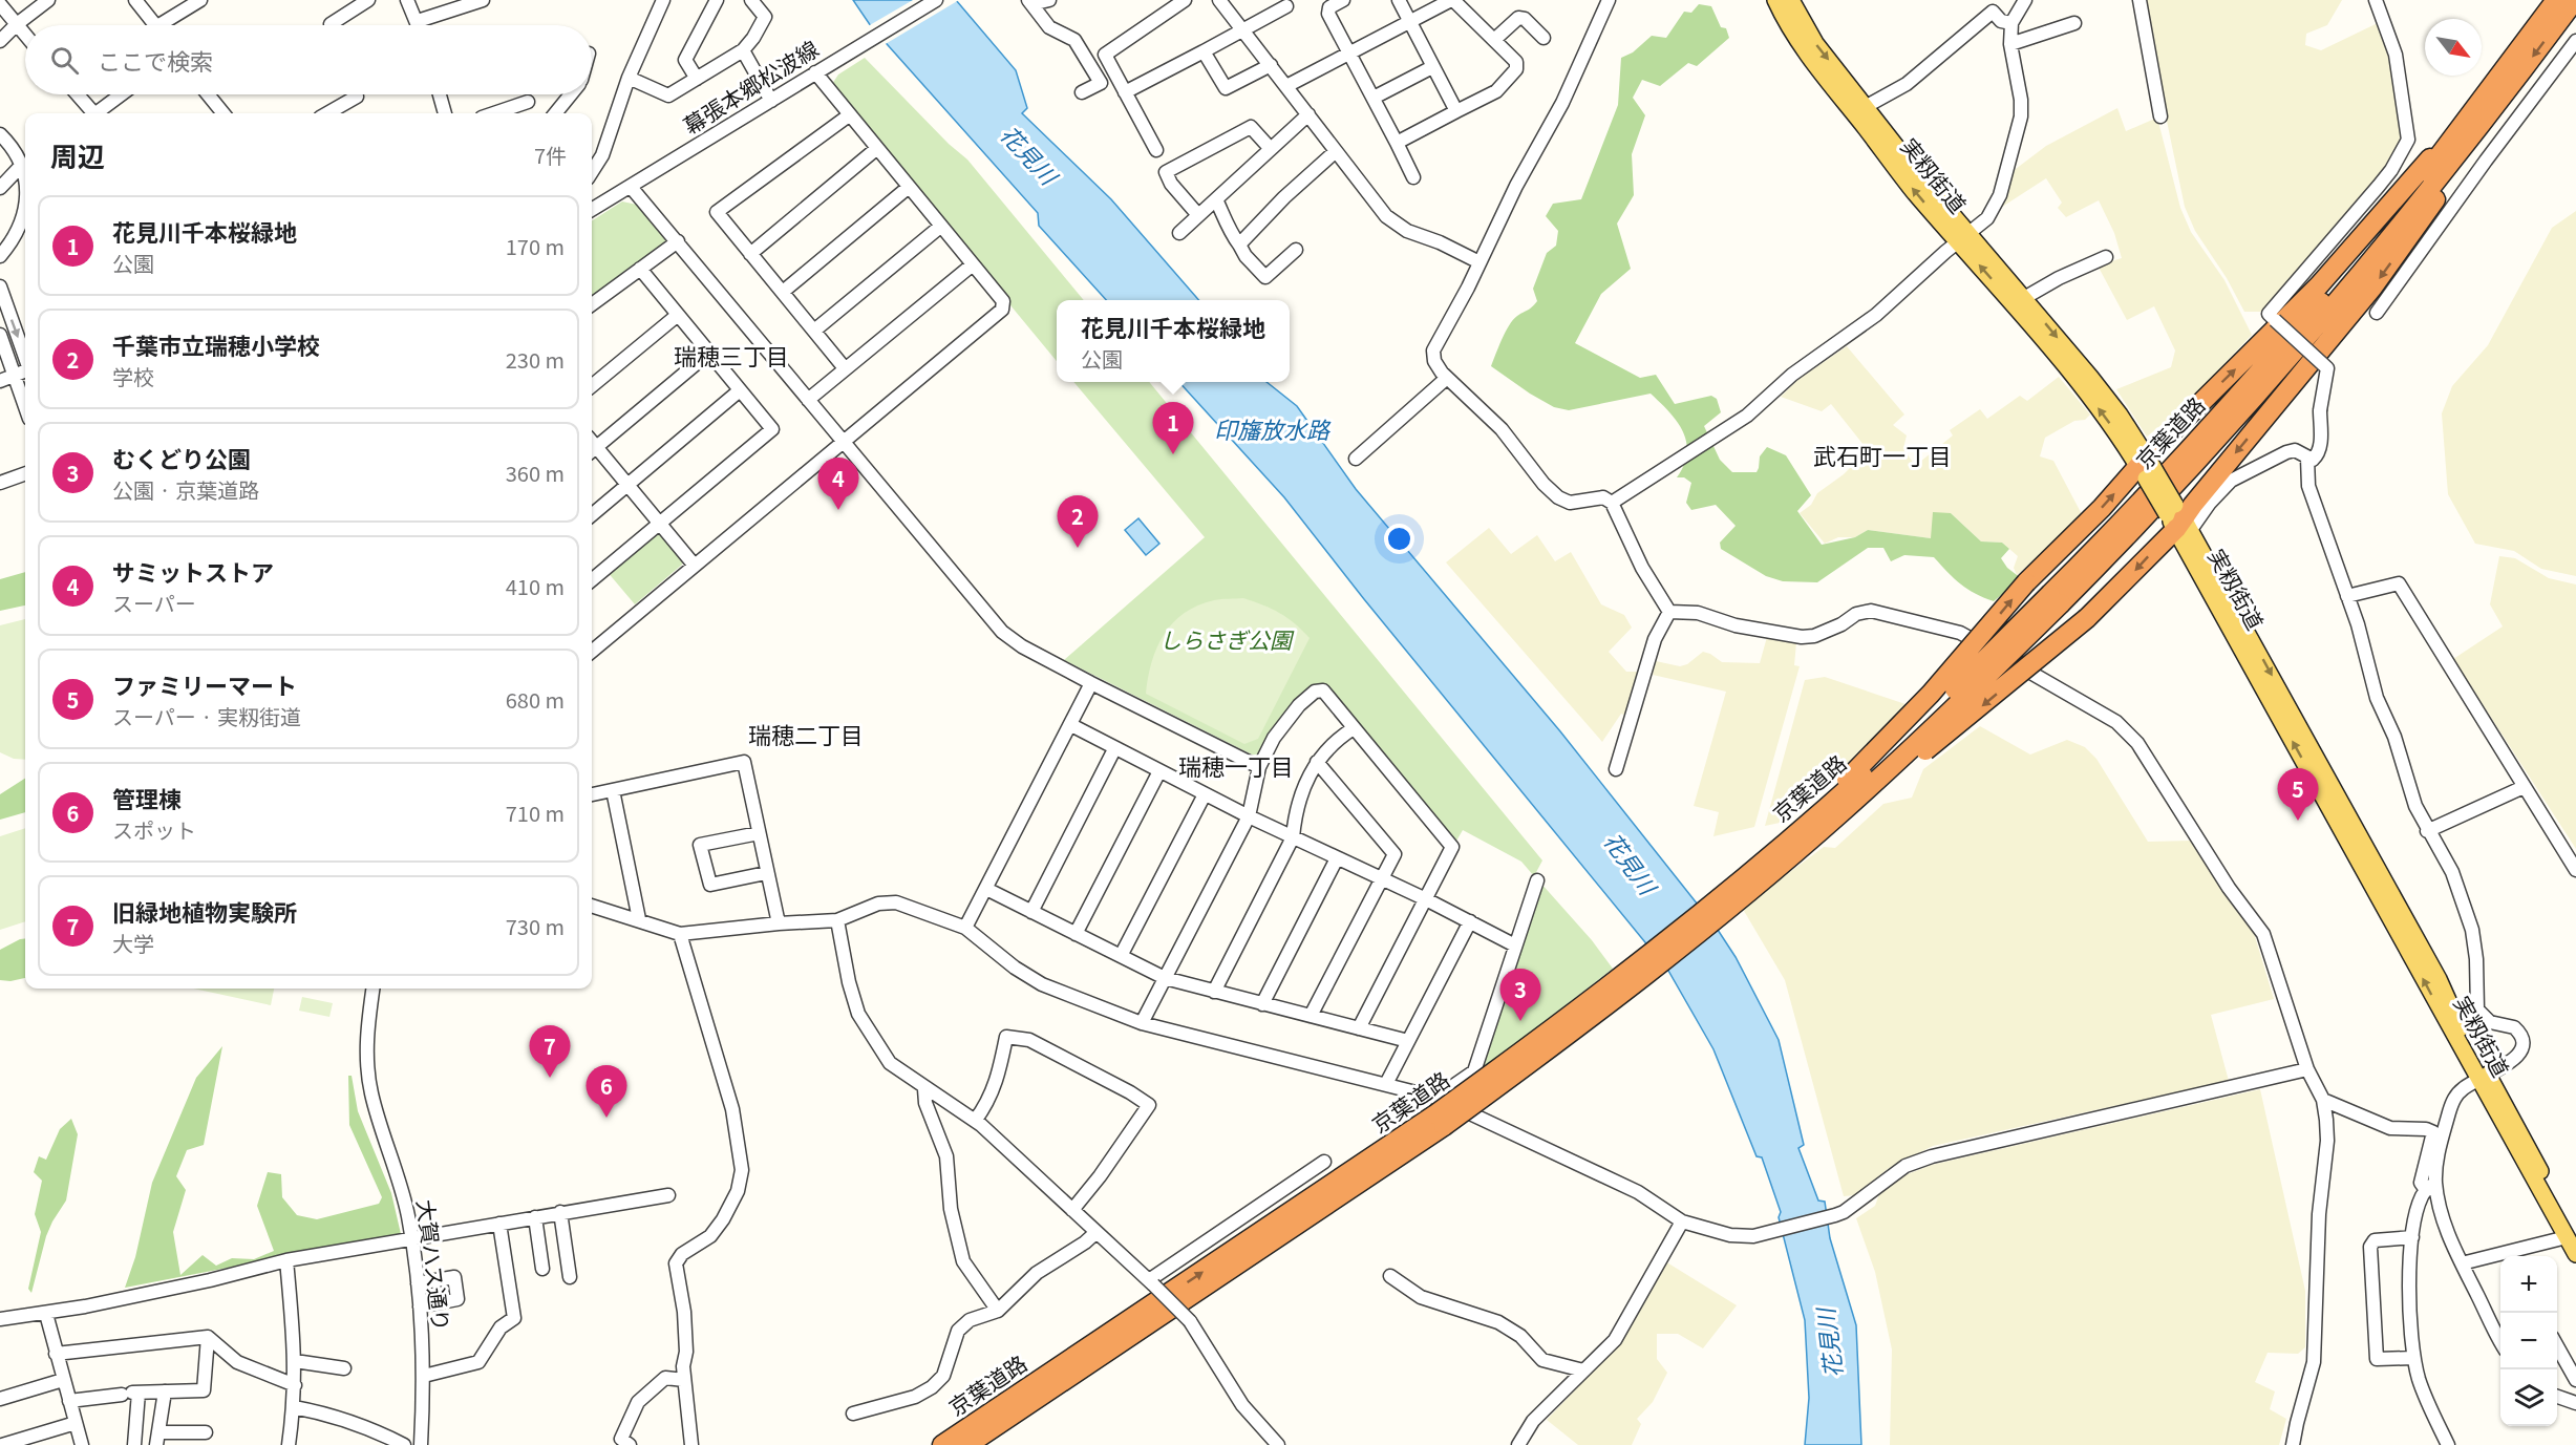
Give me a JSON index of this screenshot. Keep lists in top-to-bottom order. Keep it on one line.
{"streets":{"highway":["京葉道路"],"main road":["実籾街道"],"street":["幕張本郷松波線","大賀ハス通り"]},"districts":["瑞穂三丁目","武石町一丁目","瑞穂二丁目","瑞穂一丁目"],"water":["花見川","印旛放水路"],"parks":["しらさぎ公園"],"north":"bottom right","page":{"search":"ここで検索","heading":["周辺","7件"],"list":[{"mark":"1","name":"花見川千本桜緑地","note":"公園","value":"170 m"},{"mark":"2","name":"千葉市立瑞穂小学校","note":"学校","value":"230 m"},{"mark":"3","name":"むくどり公園","note":"公園 · 京葉道路","value":"360 m"},{"mark":"4","name":"サミットストア","note":"スーパー","value":"410 m"},{"mark":"5","name":"ファミリーマート","note":"スーパー · 実籾街道","value":"680 m"},{"mark":"6","name":"管理棟","note":"スポット","value":"710 m"},{"mark":"7","name":"旧緑地植物実験所","note":"大学","value":"730 m"}],"popup":["花見川千本桜緑地","公園"],"pins":["1","4","2","5","3","7","6"],"map_buttons":["+","−"]}}
